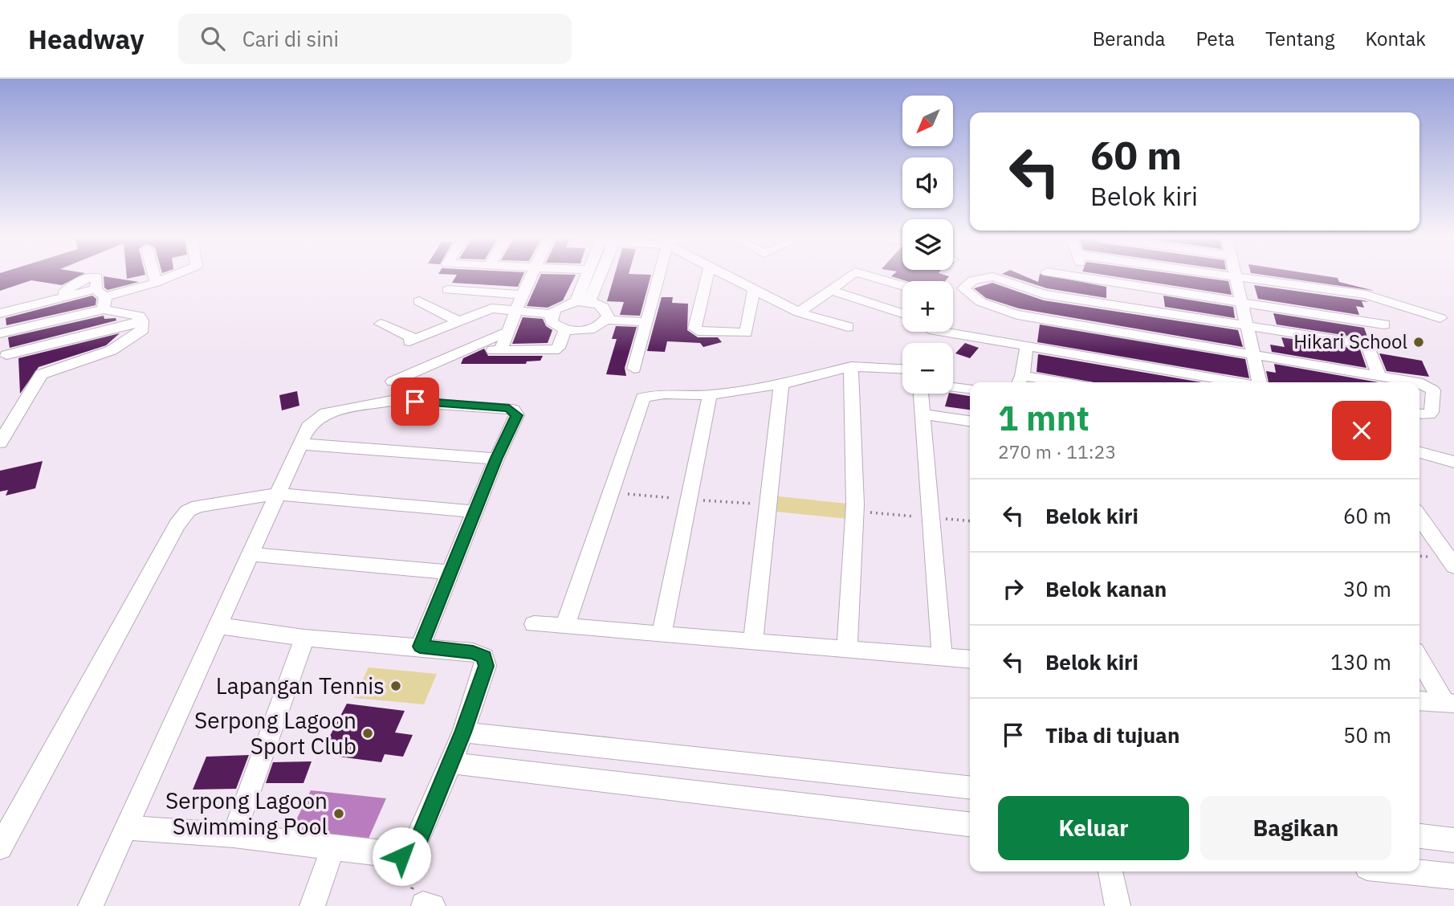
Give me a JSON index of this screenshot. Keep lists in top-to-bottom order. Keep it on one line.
{"places":["Hikari School","Lapangan Tennis","Serpong Lagoon Sport Club","Serpong Lagoon Swimming Pool"],"north":"bottom left","page":{"header":"Headway","search":"Cari di sini","nav":["Beranda","Peta","Tentang","Kontak"],"map_buttons":["+","−"],"turn":["60 m","Belok kiri"],"heading":["1 mnt","270 m · 11:23"],"list":[{"name":"Belok kiri","value":"60 m"},{"name":"Belok kanan","value":"30 m"},{"name":"Belok kiri","value":"130 m"},{"name":"Tiba di tujuan","value":"50 m"}],"buttons":["Keluar","Bagikan"]}}
